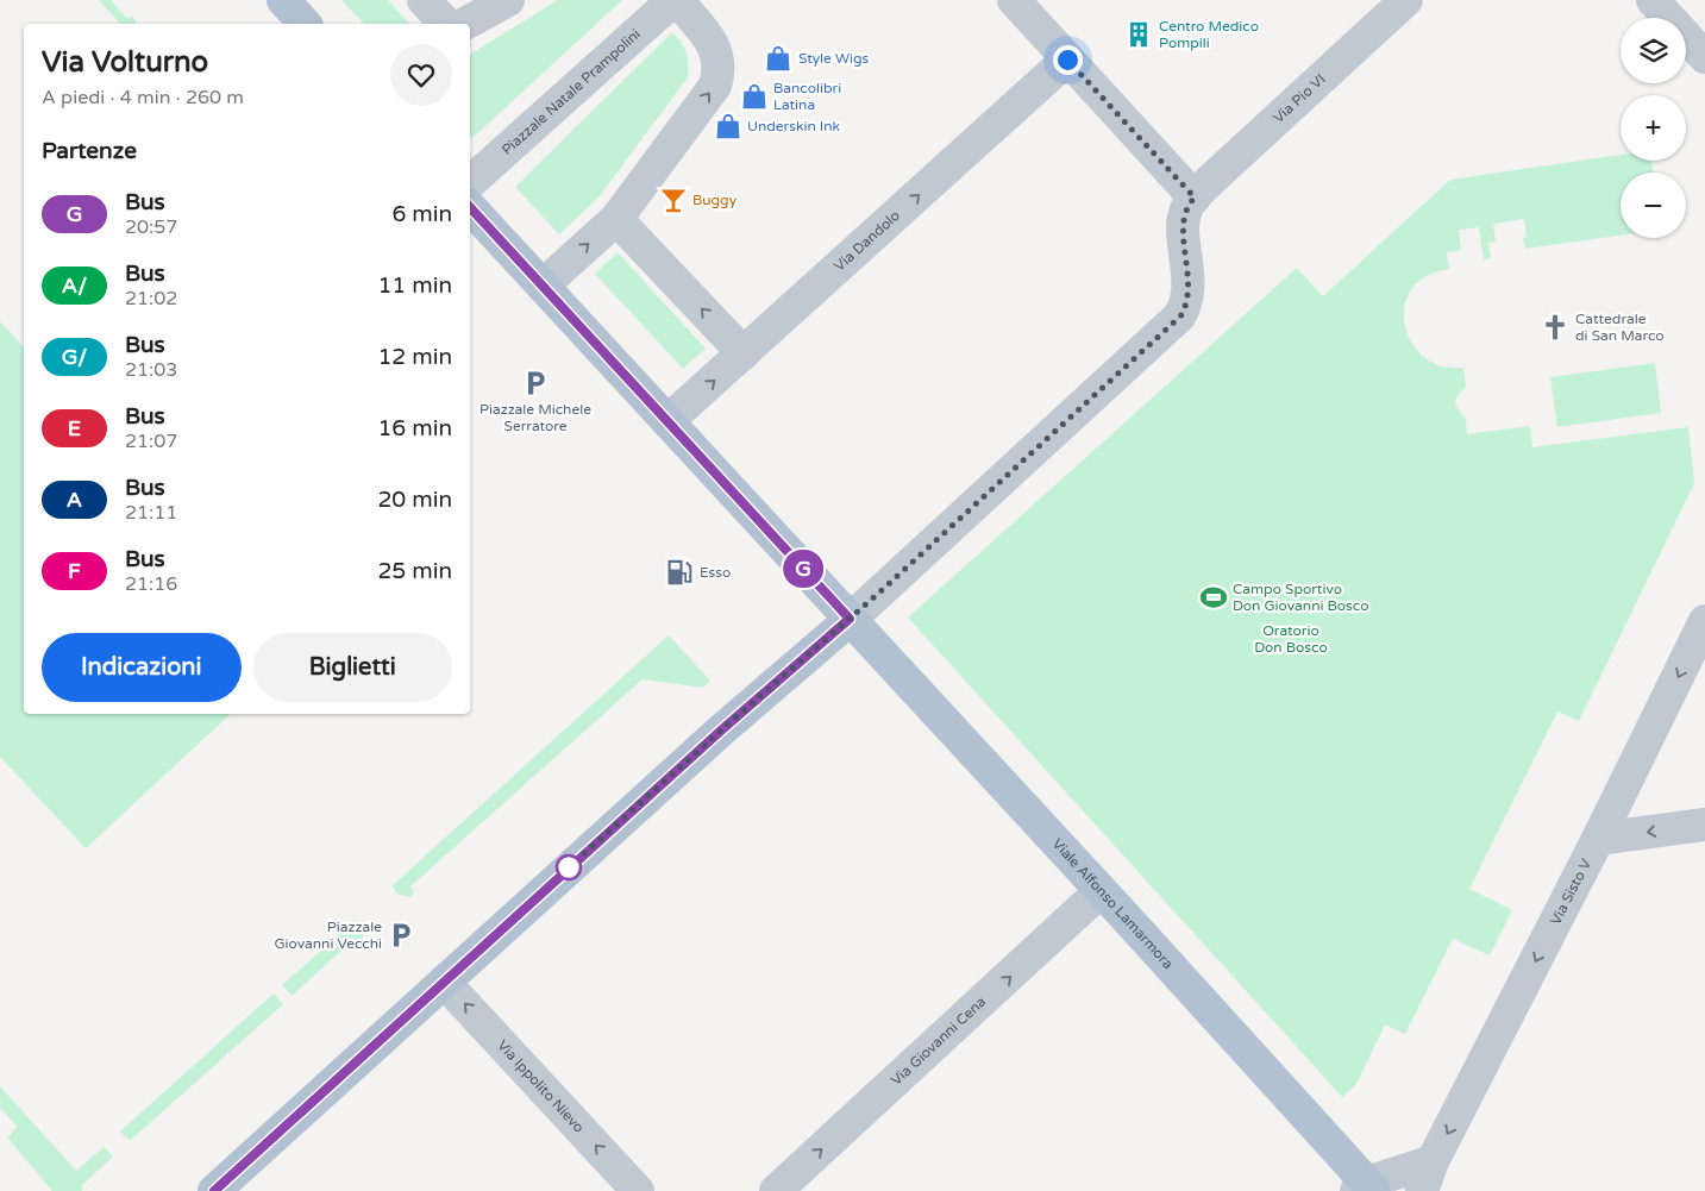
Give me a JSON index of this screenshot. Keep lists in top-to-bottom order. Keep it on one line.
{"streets":{"main road":["Viale Alfonso Lamarmora"],"street":["Piazzale Natale Prampolini","Via Pio VI","Via Dandolo","Via Sisto V","Via Giovanni Cena","Via Ippolito Nievo"]},"crossings":[["Viale Alfonso Lamarmora","Via Giovanni Cena"]],"one_way":["Via Sisto V","Via Giovanni Cena","Via Ippolito Nievo"],"parks":["Oratorio Don Bosco"],"places":{"building":["Centro Medico Pompili"],"shop":["Style Wigs","Bancolibri Latina","Underskin Ink"],"bar":["Buggy"],"church":["Cattedrale di San Marco"],"parking":["Piazzale Michele Serratore","Piazzale Giovanni Vecchi"],"fuel station":["Esso"],"sports":["Campo Sportivo Don Giovanni Bosco"]},"lines":["bus line G"],"page":{"on_map":"G","map_buttons":["+","−"],"heading":[["Via Volturno","A piedi · 4 min · 260 m"],"Partenze"],"list":[{"mark":"G","name":"Bus","note":"20:57","value":"6 min"},{"mark":"A/","name":"Bus","note":"21:02","value":"11 min"},{"mark":"G/","name":"Bus","note":"21:03","value":"12 min"},{"mark":"E","name":"Bus","note":"21:07","value":"16 min"},{"mark":"A","name":"Bus","note":"21:11","value":"20 min"},{"mark":"F","name":"Bus","note":"21:16","value":"25 min"}],"buttons":["Indicazioni","Biglietti"]}}
